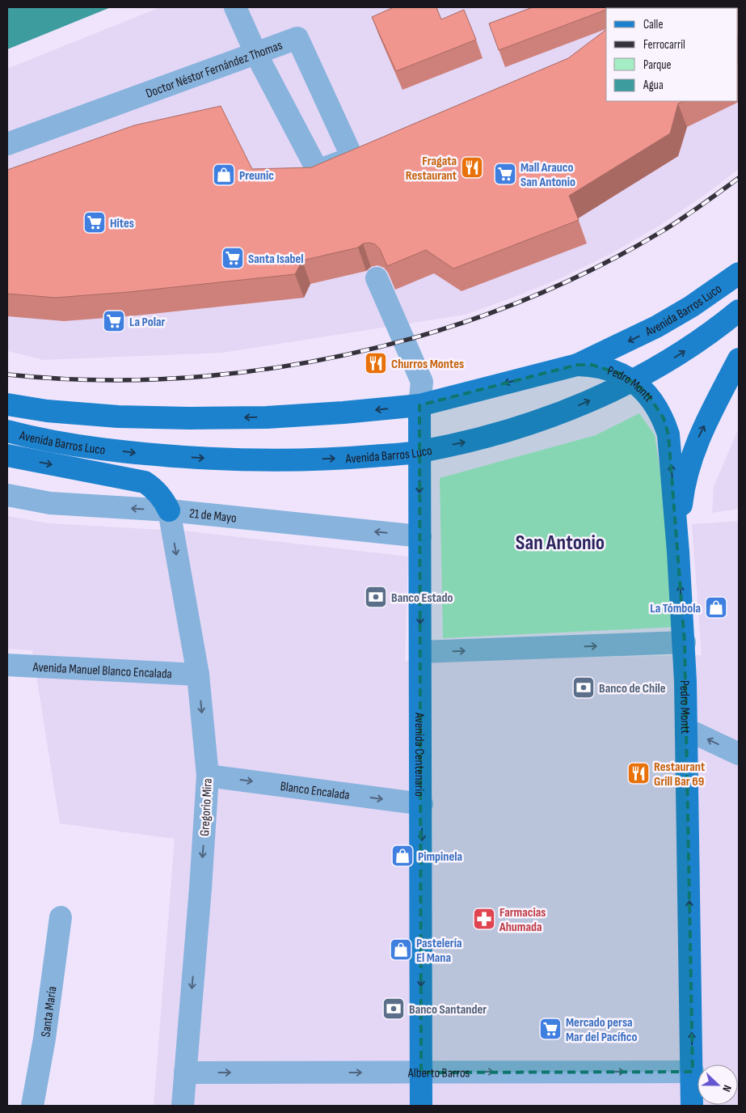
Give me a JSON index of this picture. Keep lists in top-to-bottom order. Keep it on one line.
{"streets":{"main road":["Avenida Barros Luco","Pedro Montt","Avenida Centenario"],"street":["Doctor Néstor Fernández Thomas","21 de Mayo","Avenida Manuel Blanco Encalada","Blanco Encalada","Gregorio Mira","Santa María","Alberto Barros"]},"crossings":[["Avenida Barros Luco","Pedro Montt"],["Avenida Barros Luco","Avenida Centenario"],["Pedro Montt","Alberto Barros"],["21 de Mayo","Avenida Centenario"],["21 de Mayo","Gregorio Mira"],["Avenida Manuel Blanco Encalada","Gregorio Mira"],["Avenida Centenario","Blanco Encalada"],["Avenida Centenario","Alberto Barros"],["Blanco Encalada","Gregorio Mira"],["Gregorio Mira","Alberto Barros"]],"one_way":["21 de Mayo","Avenida Centenario","Blanco Encalada","Gregorio Mira","Alberto Barros"],"districts":["San Antonio"],"places":{"restaurant":["Fragata Restaurant","Churros Montes","Restaurant Grill Bar 69"],"supermarket":["Mall Arauco San Antonio","Hites","Santa Isabel","La Polar","Mercado persa Mar del Pacífico"],"shop":["Preunic","La Tómbola","Pimpinela","Pastelería El Mana"],"bank":["Banco Estado","Banco de Chile","Banco Santander"],"pharmacy":["Farmacias Ahumada"]},"legend":["Calle","Ferrocarril","Parque","Agua"],"north":"right"}
